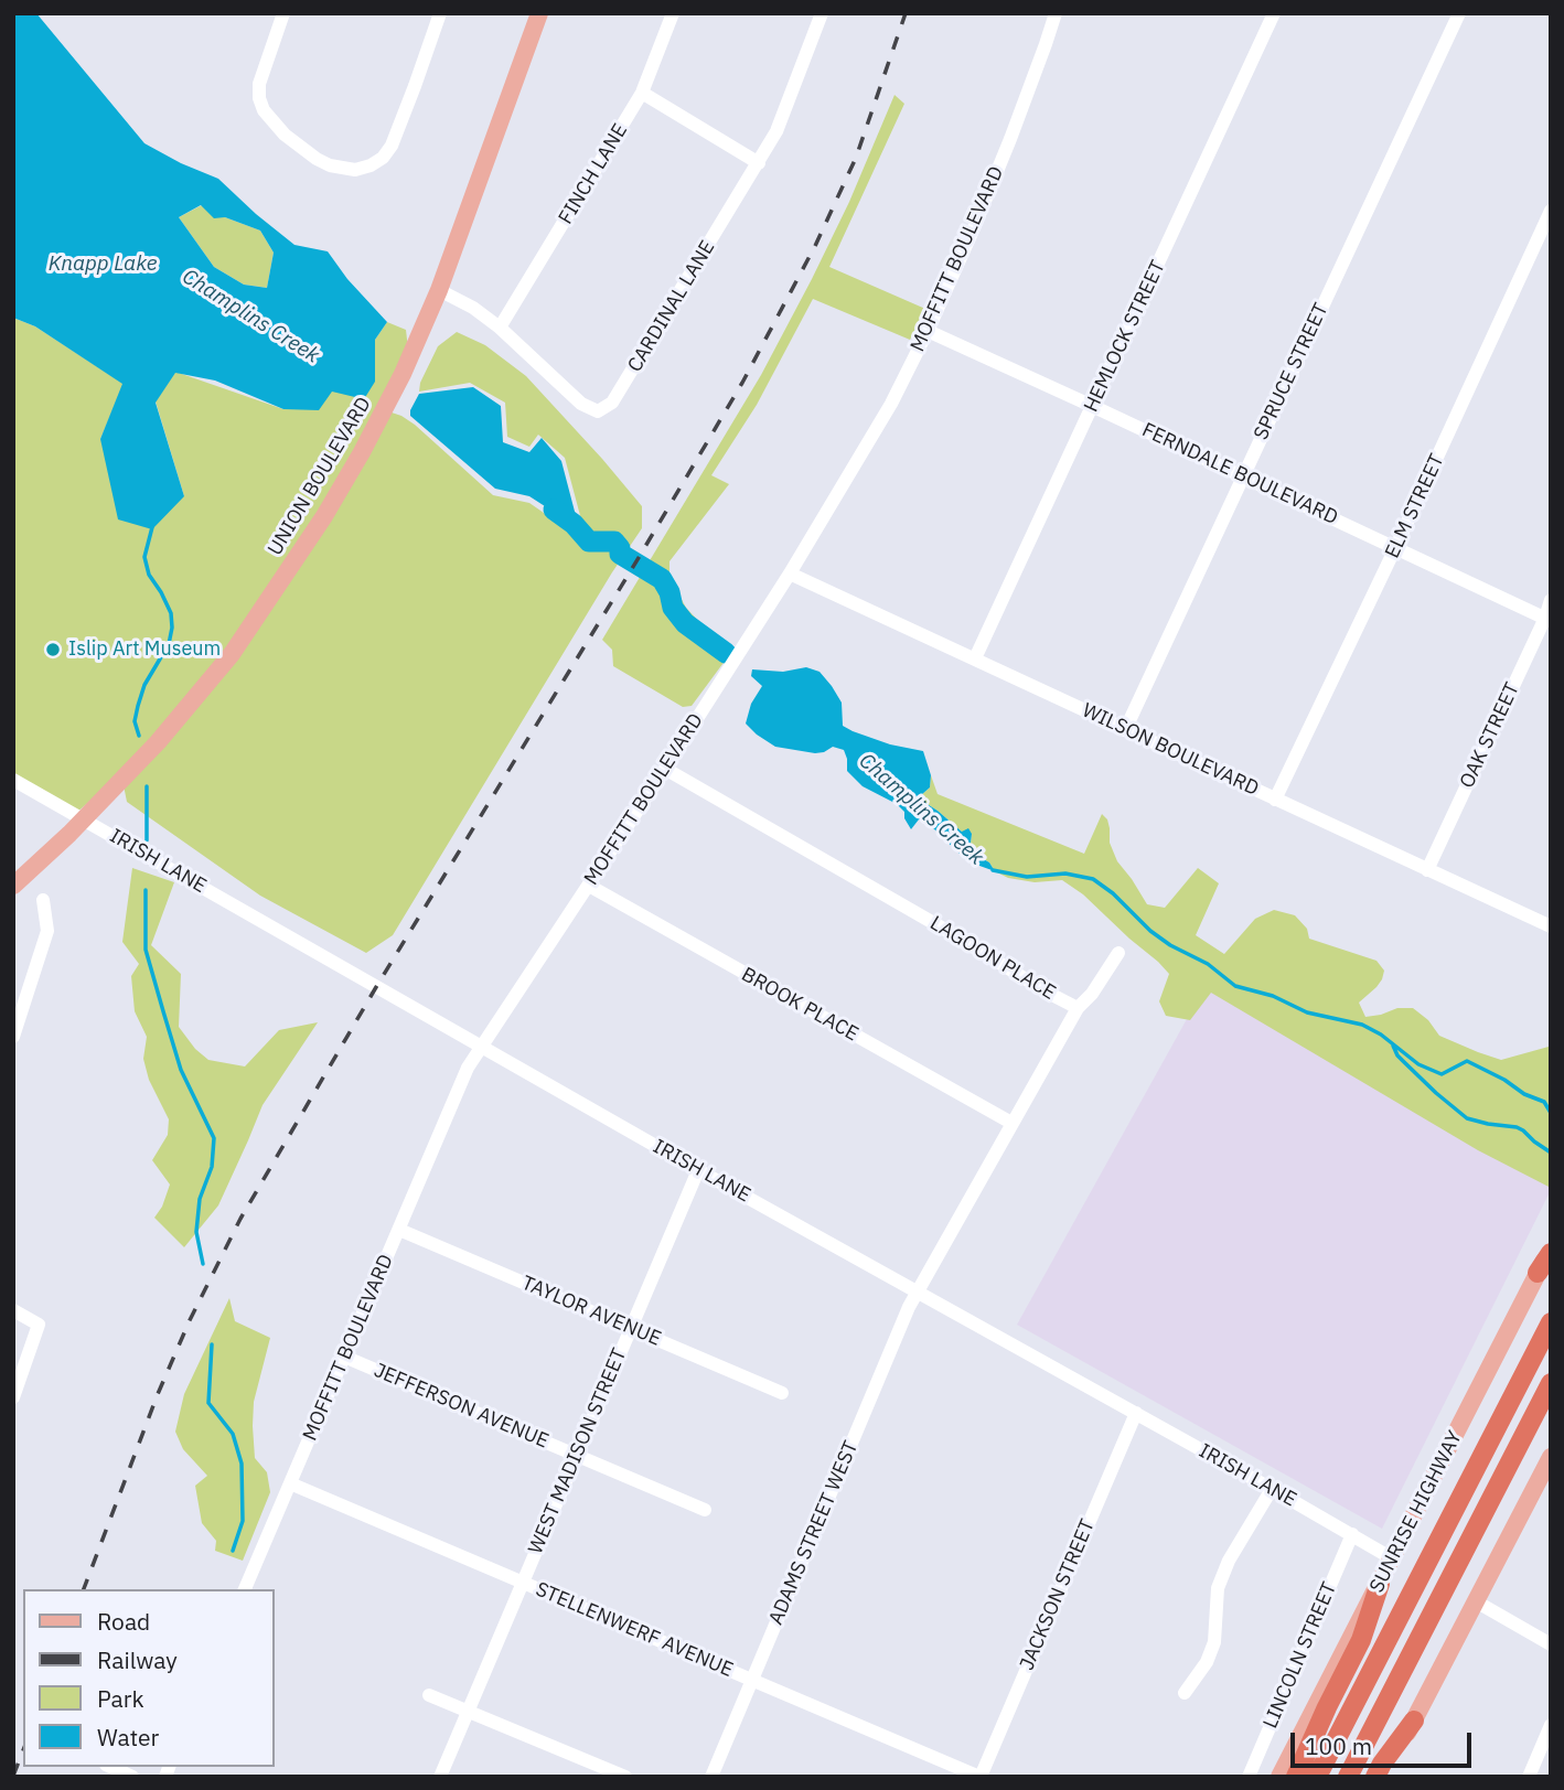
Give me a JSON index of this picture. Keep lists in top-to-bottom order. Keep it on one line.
{"streets":{"highway":["SUNRISE HIGHWAY"],"main road":["UNION BOULEVARD"],"street":["FINCH LANE","MOFFITT BOULEVARD","CARDINAL LANE","HEMLOCK STREET","SPRUCE STREET","FERNDALE BOULEVARD","ELM STREET","OAK STREET","WILSON BOULEVARD","IRISH LANE","LAGOON PLACE","BROOK PLACE","TAYLOR AVENUE","JEFFERSON AVENUE","WEST MADISON STREET","ADAMS STREET WEST","JACKSON STREET","STELLENWERF AVENUE","LINCOLN STREET"]},"crossings":[["FINCH LANE","CARDINAL LANE"],["MOFFITT BOULEVARD","FERNDALE BOULEVARD"],["MOFFITT BOULEVARD","WILSON BOULEVARD"],["MOFFITT BOULEVARD","IRISH LANE"],["MOFFITT BOULEVARD","LAGOON PLACE"],["MOFFITT BOULEVARD","BROOK PLACE"],["MOFFITT BOULEVARD","TAYLOR AVENUE"],["MOFFITT BOULEVARD","JEFFERSON AVENUE"],["MOFFITT BOULEVARD","STELLENWERF AVENUE"],["CARDINAL LANE","UNION BOULEVARD"],["HEMLOCK STREET","FERNDALE BOULEVARD"],["HEMLOCK STREET","WILSON BOULEVARD"],["SPRUCE STREET","FERNDALE BOULEVARD"],["SPRUCE STREET","WILSON BOULEVARD"],["FERNDALE BOULEVARD","ELM STREET"],["FERNDALE BOULEVARD","OAK STREET"],["UNION BOULEVARD","IRISH LANE"],["ELM STREET","WILSON BOULEVARD"],["OAK STREET","WILSON BOULEVARD"],["IRISH LANE","LAGOON PLACE"],["IRISH LANE","WEST MADISON STREET"],["IRISH LANE","SUNRISE HIGHWAY"],["IRISH LANE","ADAMS STREET WEST"],["IRISH LANE","JACKSON STREET"],["IRISH LANE","LINCOLN STREET"],["LAGOON PLACE","BROOK PLACE"],["LAGOON PLACE","ADAMS STREET WEST"],["TAYLOR AVENUE","WEST MADISON STREET"],["JEFFERSON AVENUE","WEST MADISON STREET"],["WEST MADISON STREET","STELLENWERF AVENUE"],["ADAMS STREET WEST","STELLENWERF AVENUE"],["JACKSON STREET","STELLENWERF AVENUE"]],"water":["Knapp Lake","Champlins Creek"],"places":["Islip Art Museum"],"legend":["Road","Railway","Park","Water"],"scale_bar":"100 m"}
